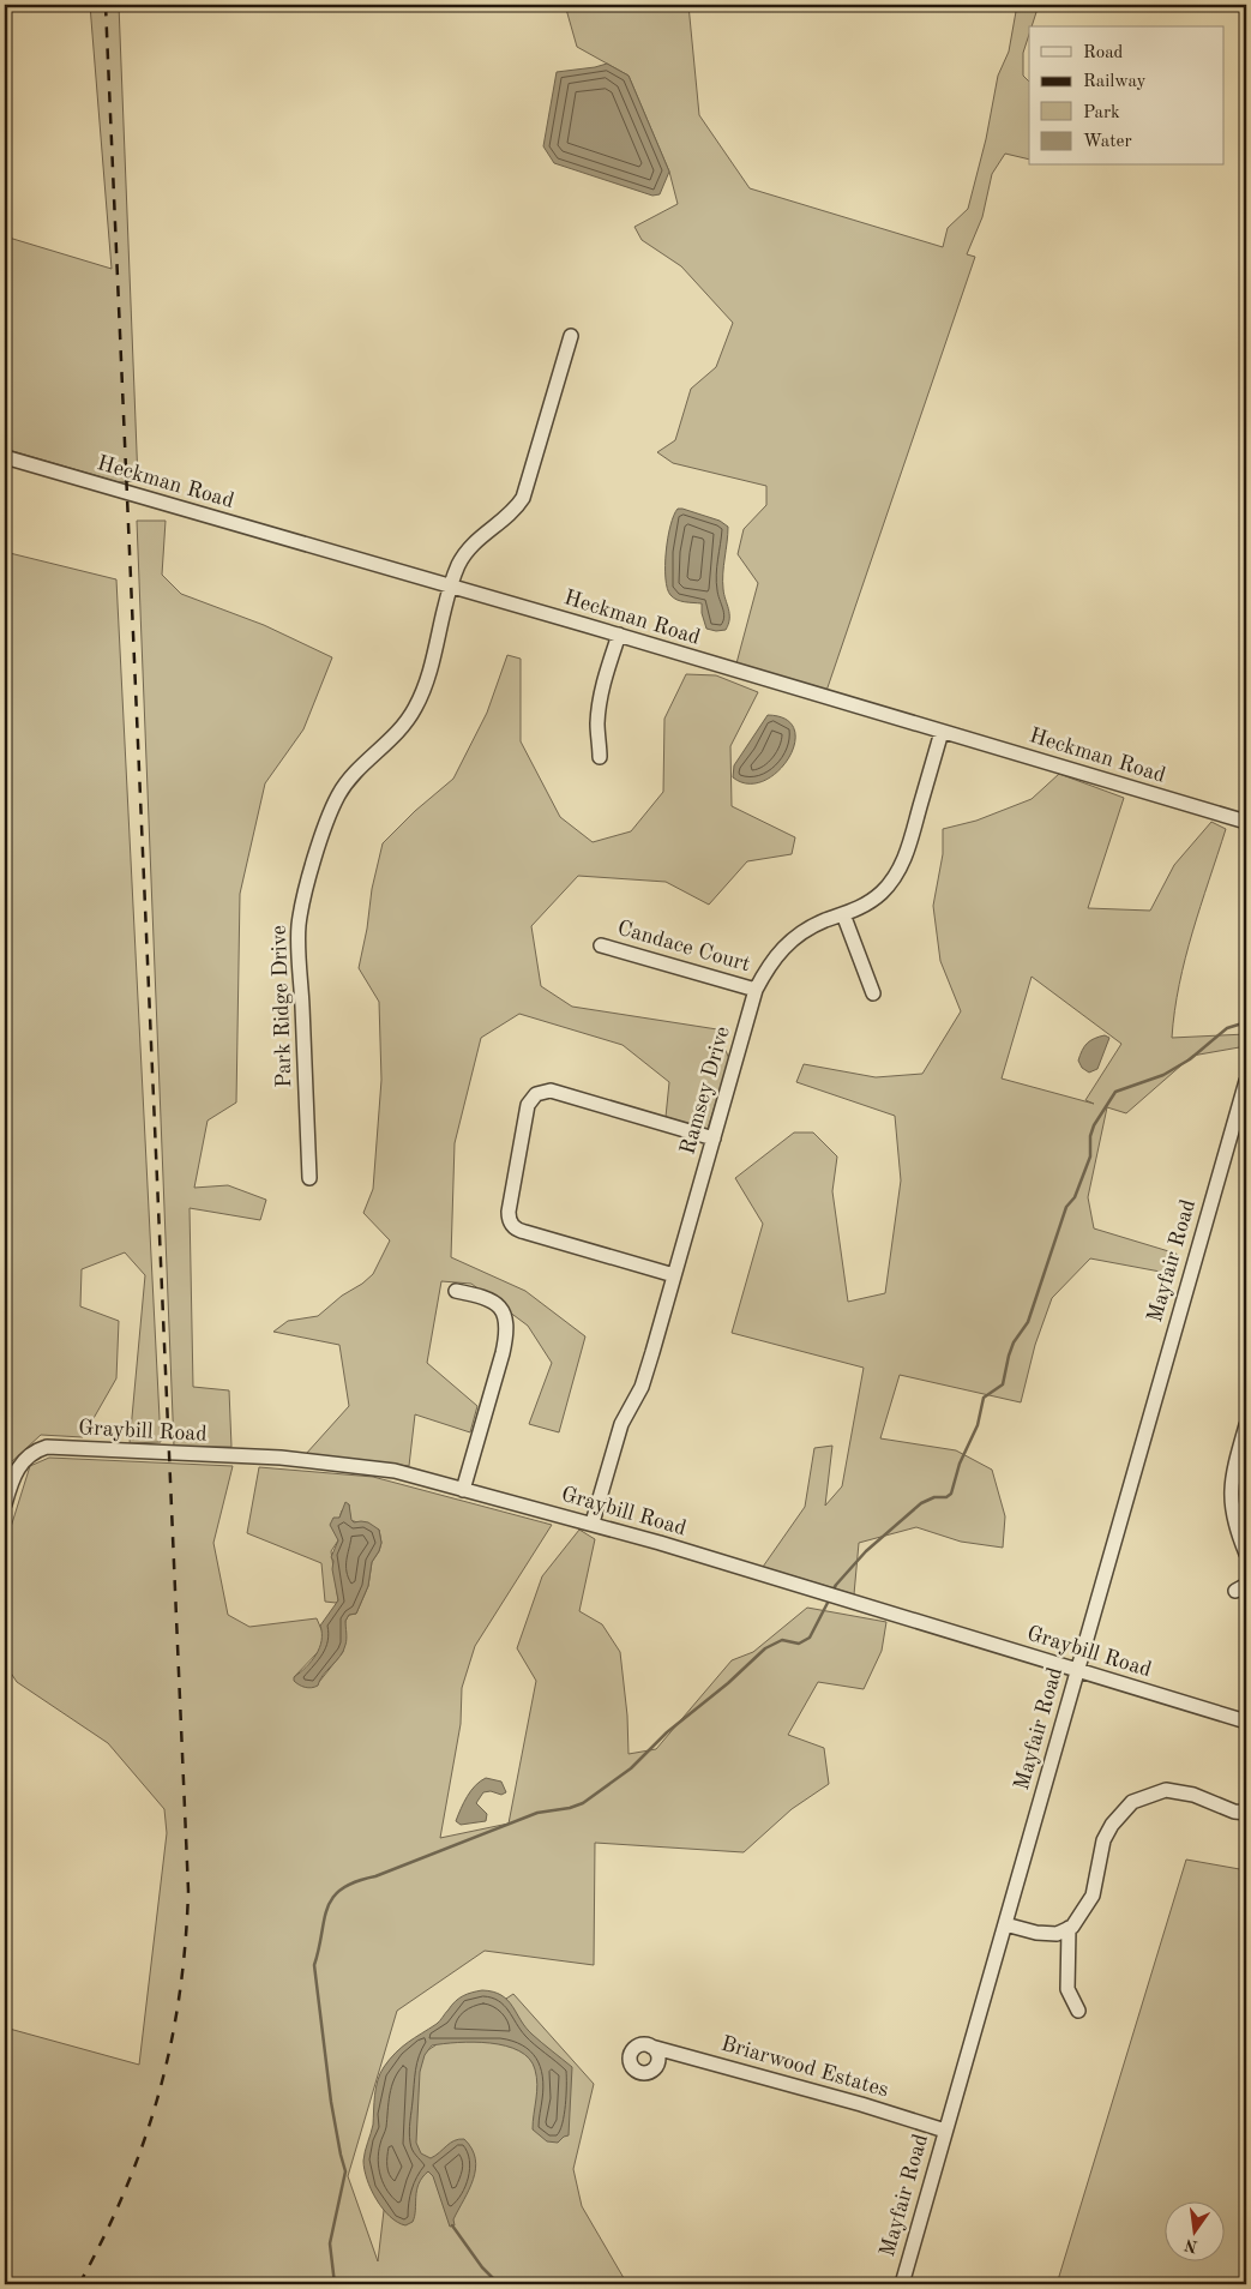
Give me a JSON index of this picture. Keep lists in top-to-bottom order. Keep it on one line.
{"streets":{"street":["Heckman Road","Candace Court","Park Ridge Drive","Ramsey Drive","Mayfair Road","Graybill Road","Briarwood Estates"]},"crossings":[["Heckman Road","Park Ridge Drive"],["Heckman Road","Ramsey Drive"],["Candace Court","Ramsey Drive"],["Ramsey Drive","Graybill Road"],["Mayfair Road","Graybill Road"],["Mayfair Road","Briarwood Estates"]],"legend":["Road","Railway","Park","Water"],"north":"bottom"}
